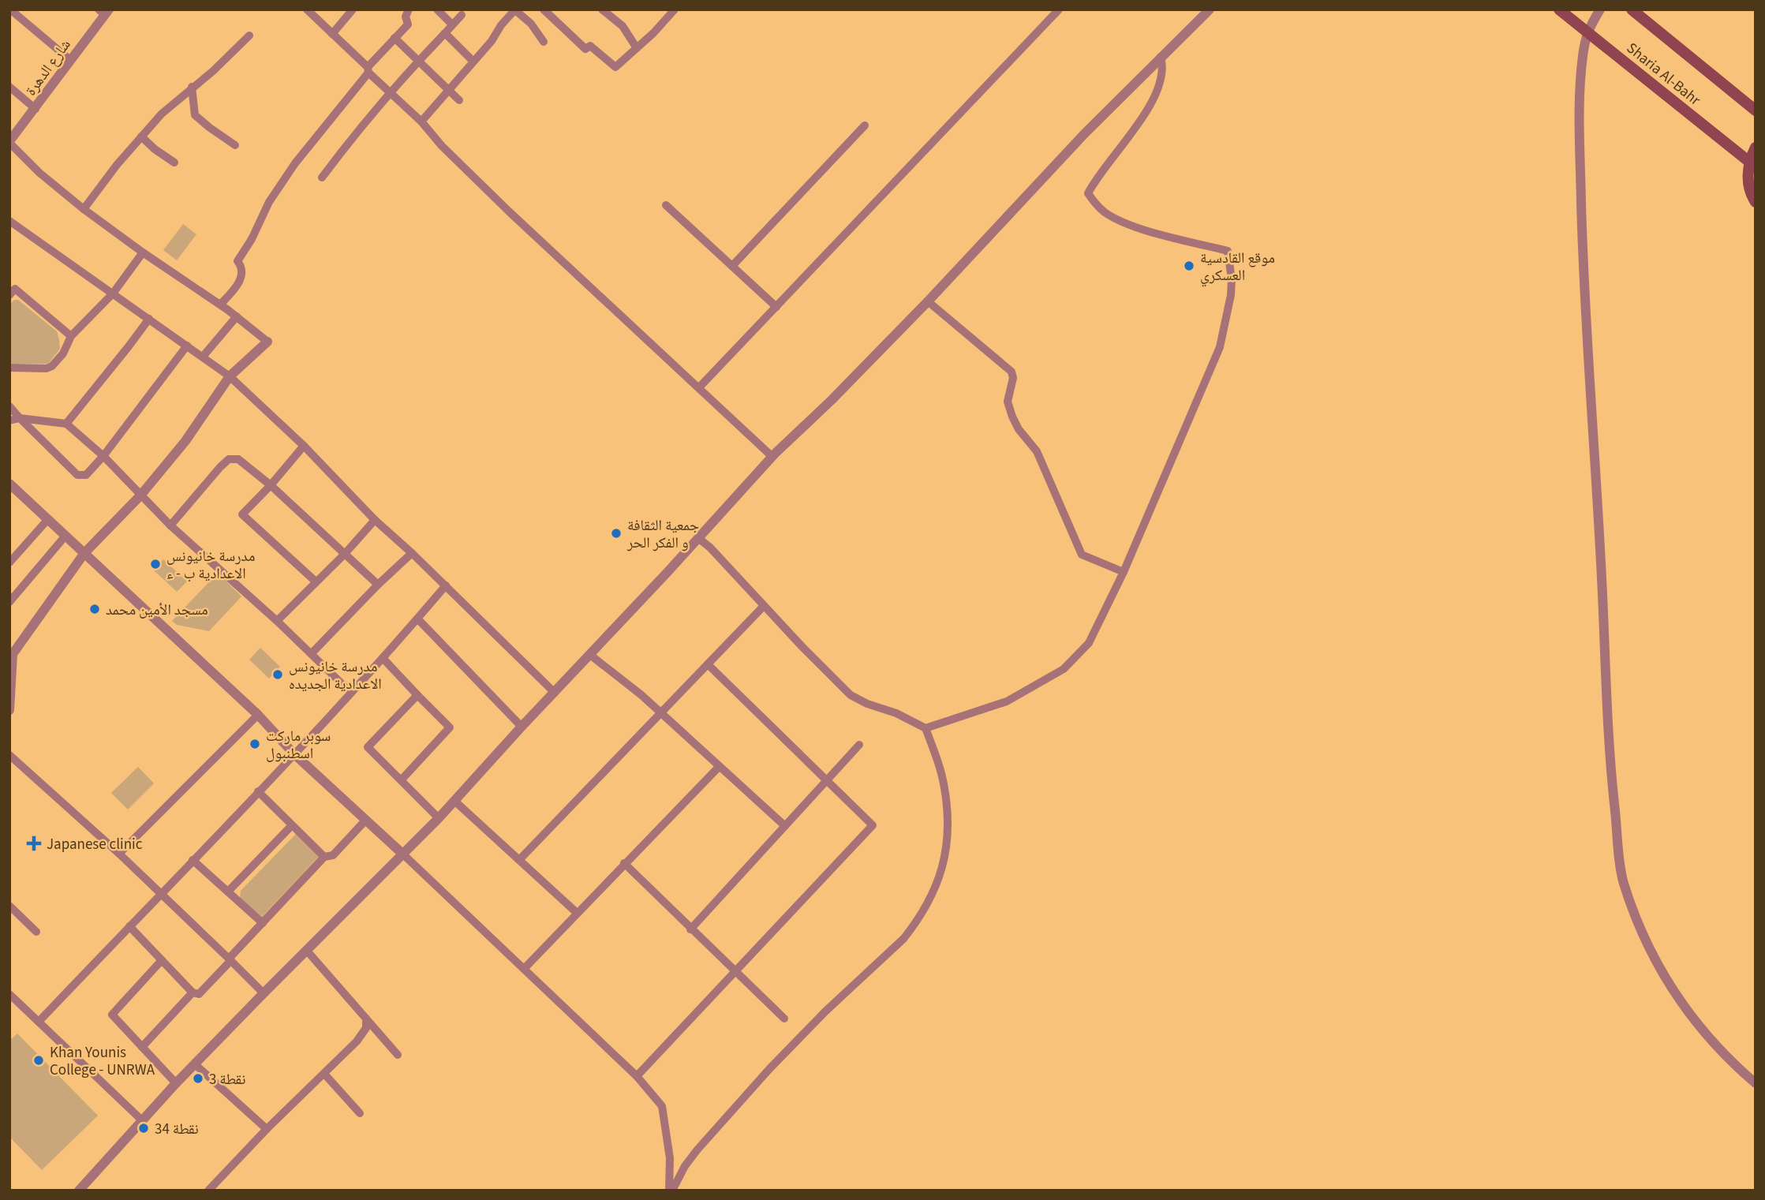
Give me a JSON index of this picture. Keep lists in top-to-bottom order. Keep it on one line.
{"streets":{"main road":["Sharia Al-Bahr"],"street":["شارع الدهرة"]},"places":{"other":["موقع القادسية العسكري","جمعية الثقافة و الفكر الحر","مدرسة خانيونس الاعدادية ب - ء","مسجد الأمين محمد","مدرسة خانيونس الاعدادية الجديده","سوبر ماركت اسطنبول","Khan Younis College - UNRWA","نقطة 3","نقطة 34"],"health":["Japanese clinic"]}}
